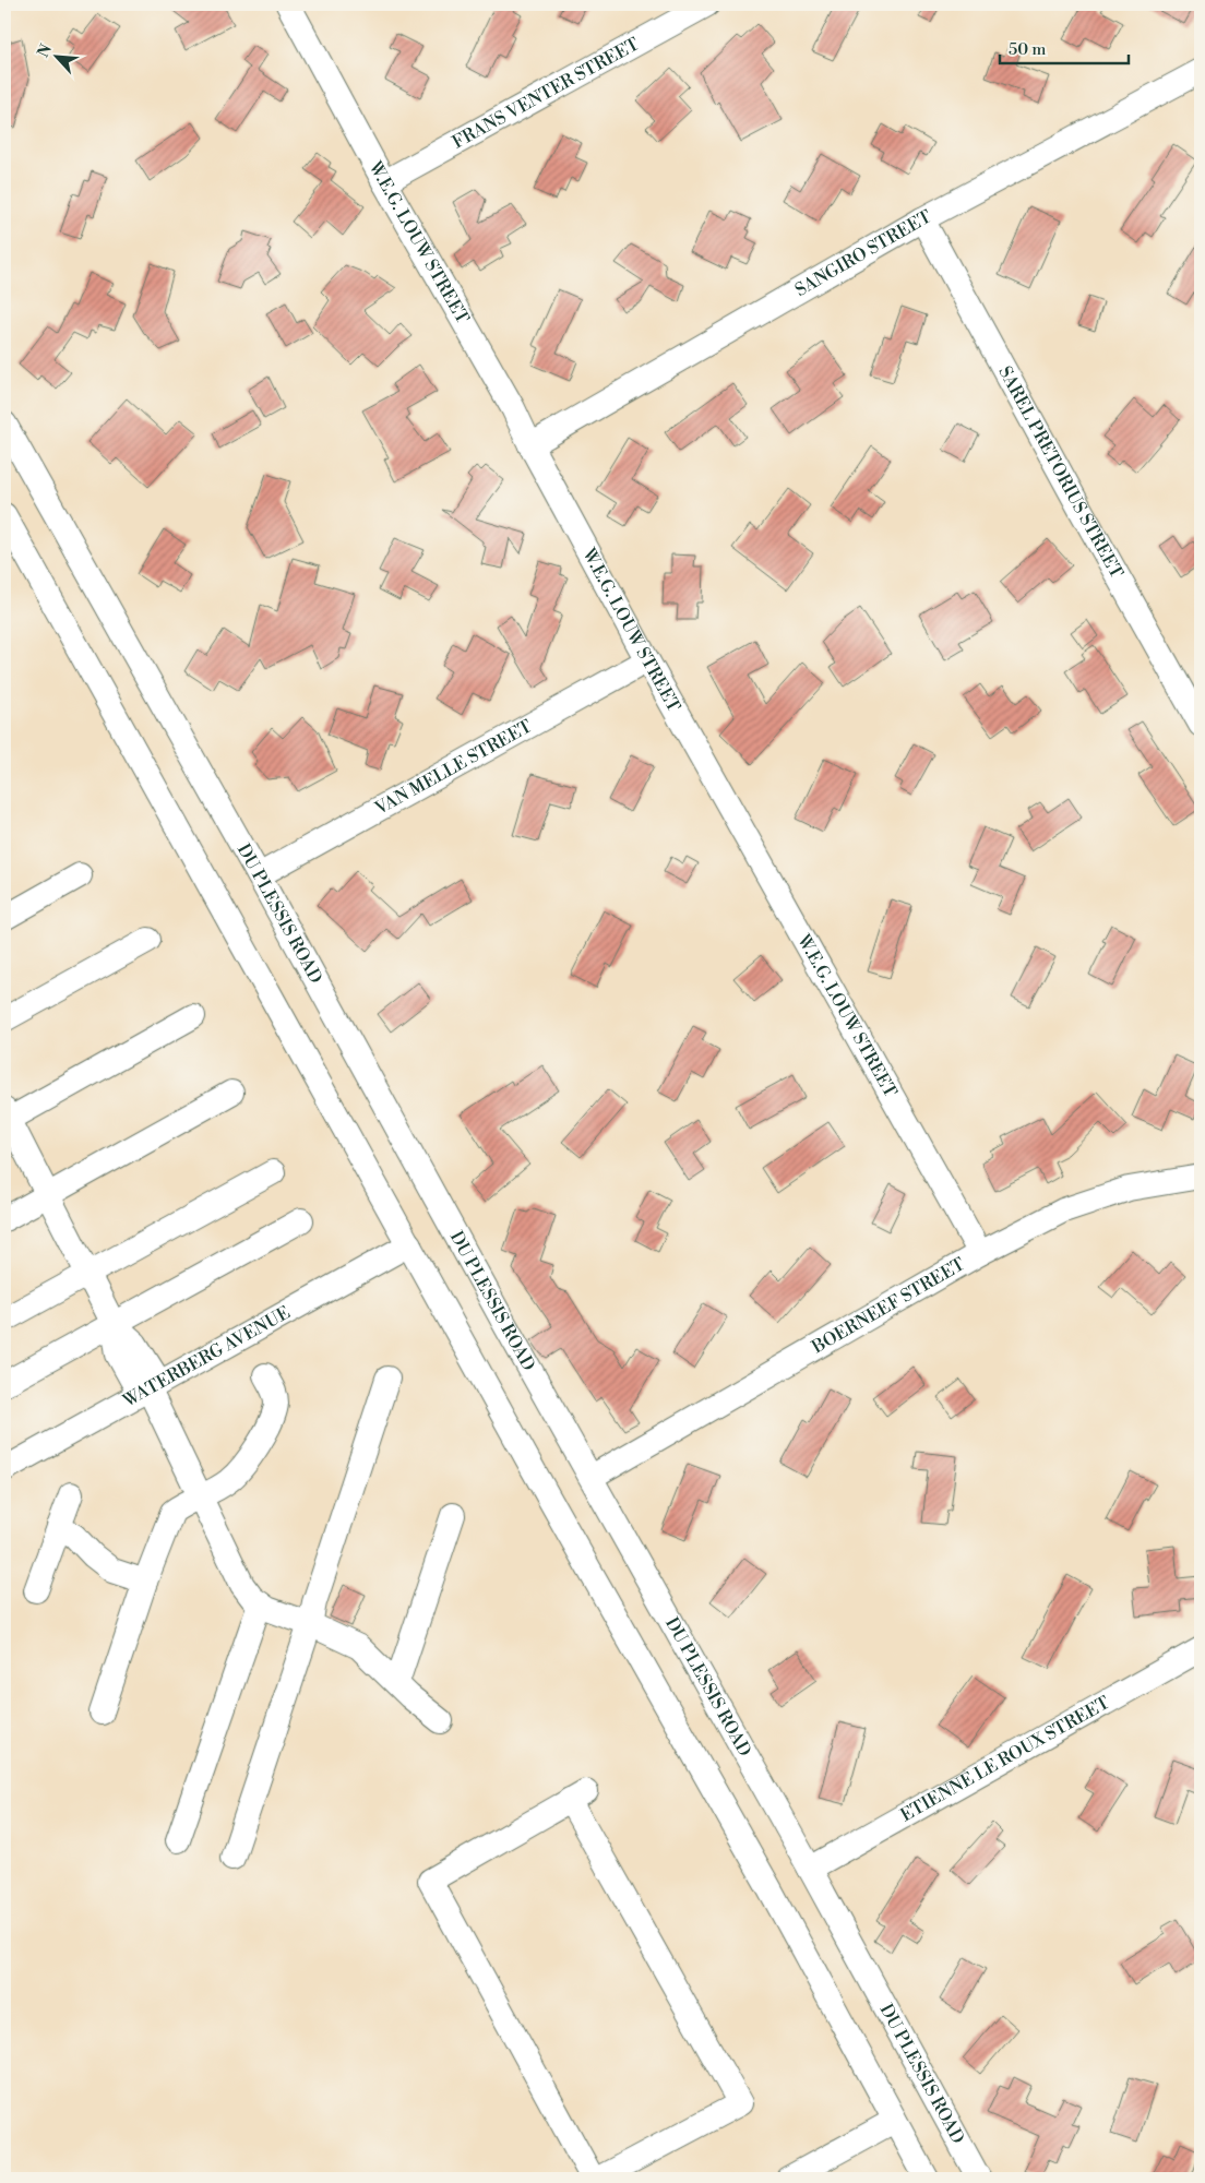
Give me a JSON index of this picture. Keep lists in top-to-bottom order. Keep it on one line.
{"streets":{"street":["FRANS VENTER STREET","W.E.G. LOUW STREET","SANGIRO STREET","SAREL PRETORIUS STREET","VAN MELLE STREET","DU PLESSIS ROAD","BOERNEEF STREET","WATERBERG AVENUE","ETIENNE LE ROUX STREET"]},"crossings":[["FRANS VENTER STREET","W.E.G. LOUW STREET"],["W.E.G. LOUW STREET","SANGIRO STREET"],["W.E.G. LOUW STREET","VAN MELLE STREET"],["W.E.G. LOUW STREET","BOERNEEF STREET"],["SANGIRO STREET","SAREL PRETORIUS STREET"],["VAN MELLE STREET","DU PLESSIS ROAD"],["DU PLESSIS ROAD","BOERNEEF STREET"],["DU PLESSIS ROAD","ETIENNE LE ROUX STREET"]],"scale_bar":"50 m","north":"top left"}
